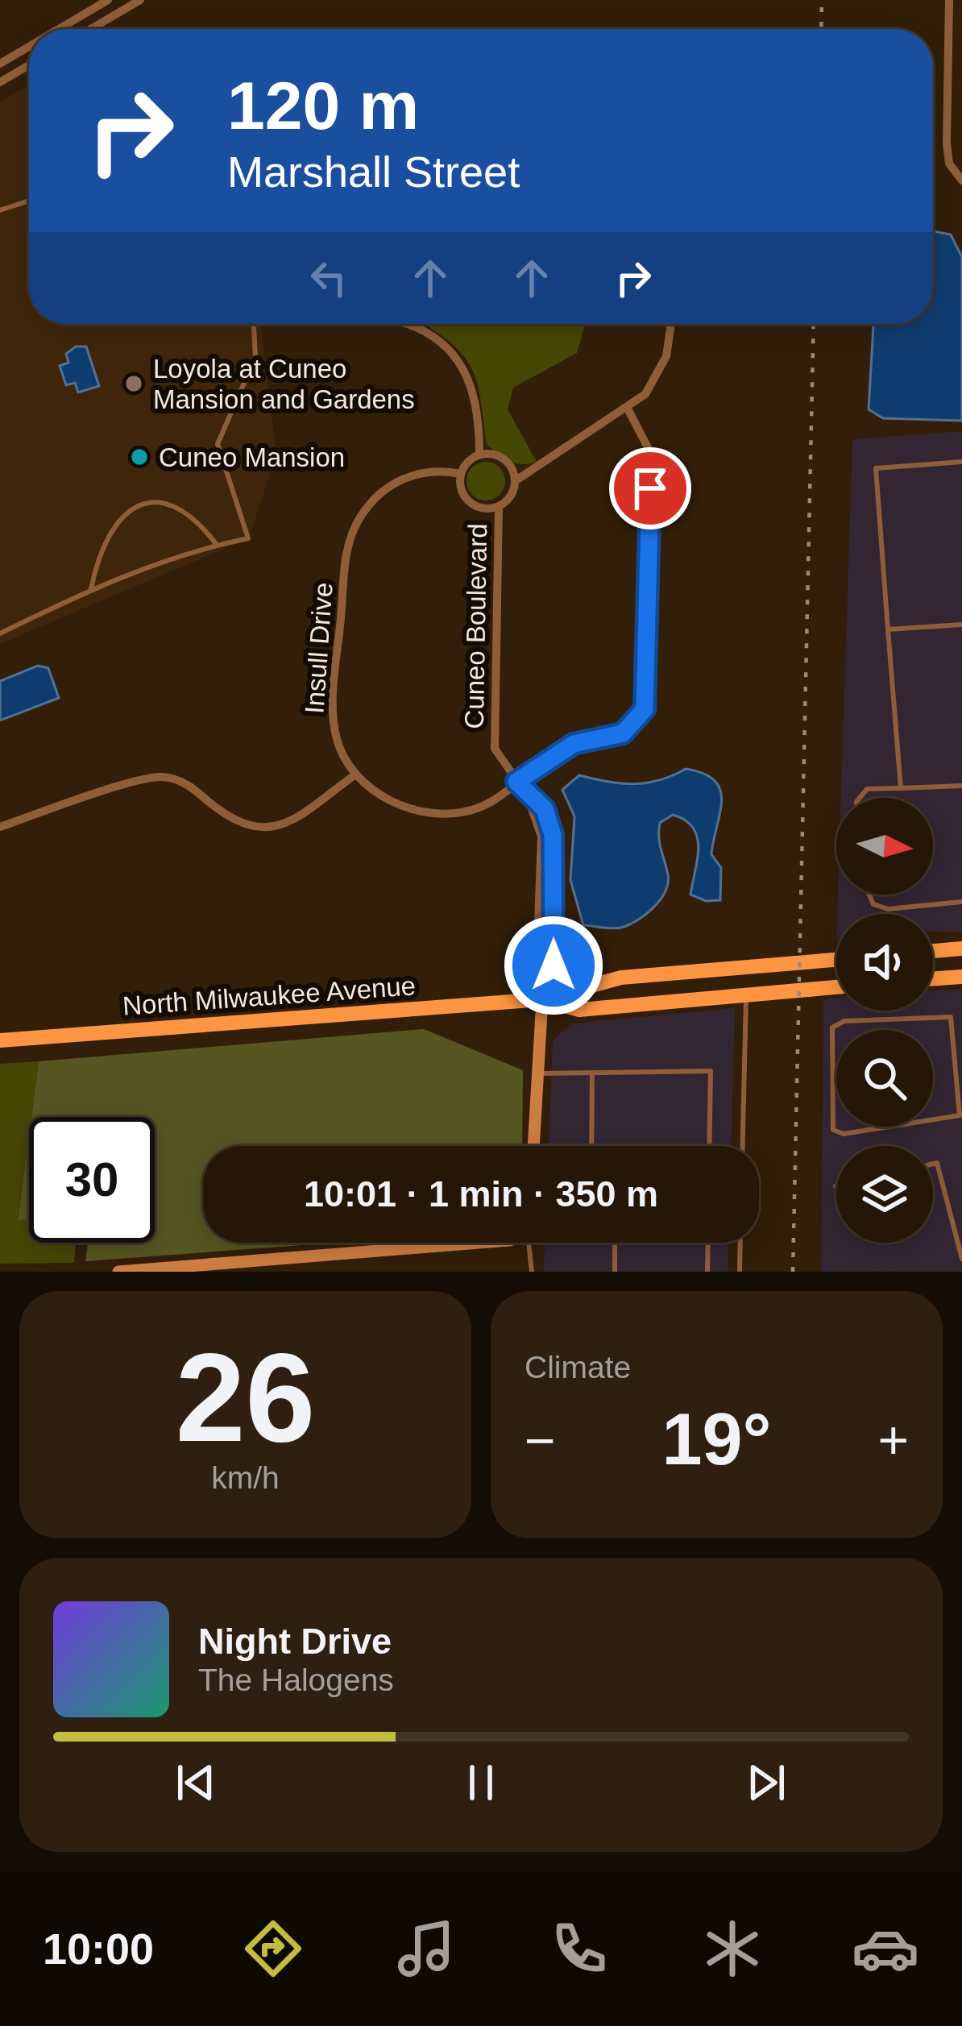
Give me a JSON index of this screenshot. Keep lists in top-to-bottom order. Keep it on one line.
{"streets":{"main road":["North Milwaukee Avenue"],"street":["Cuneo Boulevard","Insull Drive"]},"crossings":[["Cuneo Boulevard","Insull Drive"],["Cuneo Boulevard","North Milwaukee Avenue"]],"places":["Loyola at Cuneo Mansion and Gardens","Cuneo Mansion"],"north":"right","page":{"turn":["120 m","Marshall Street"],"limit":"30","trip":"10:01 · 1 min · 350 m","tile":[["26","km/h"],"Climate"],"heat":["−","19°","+"],"song":["Night Drive","The Halogens"],"tabs":"10:00"}}
